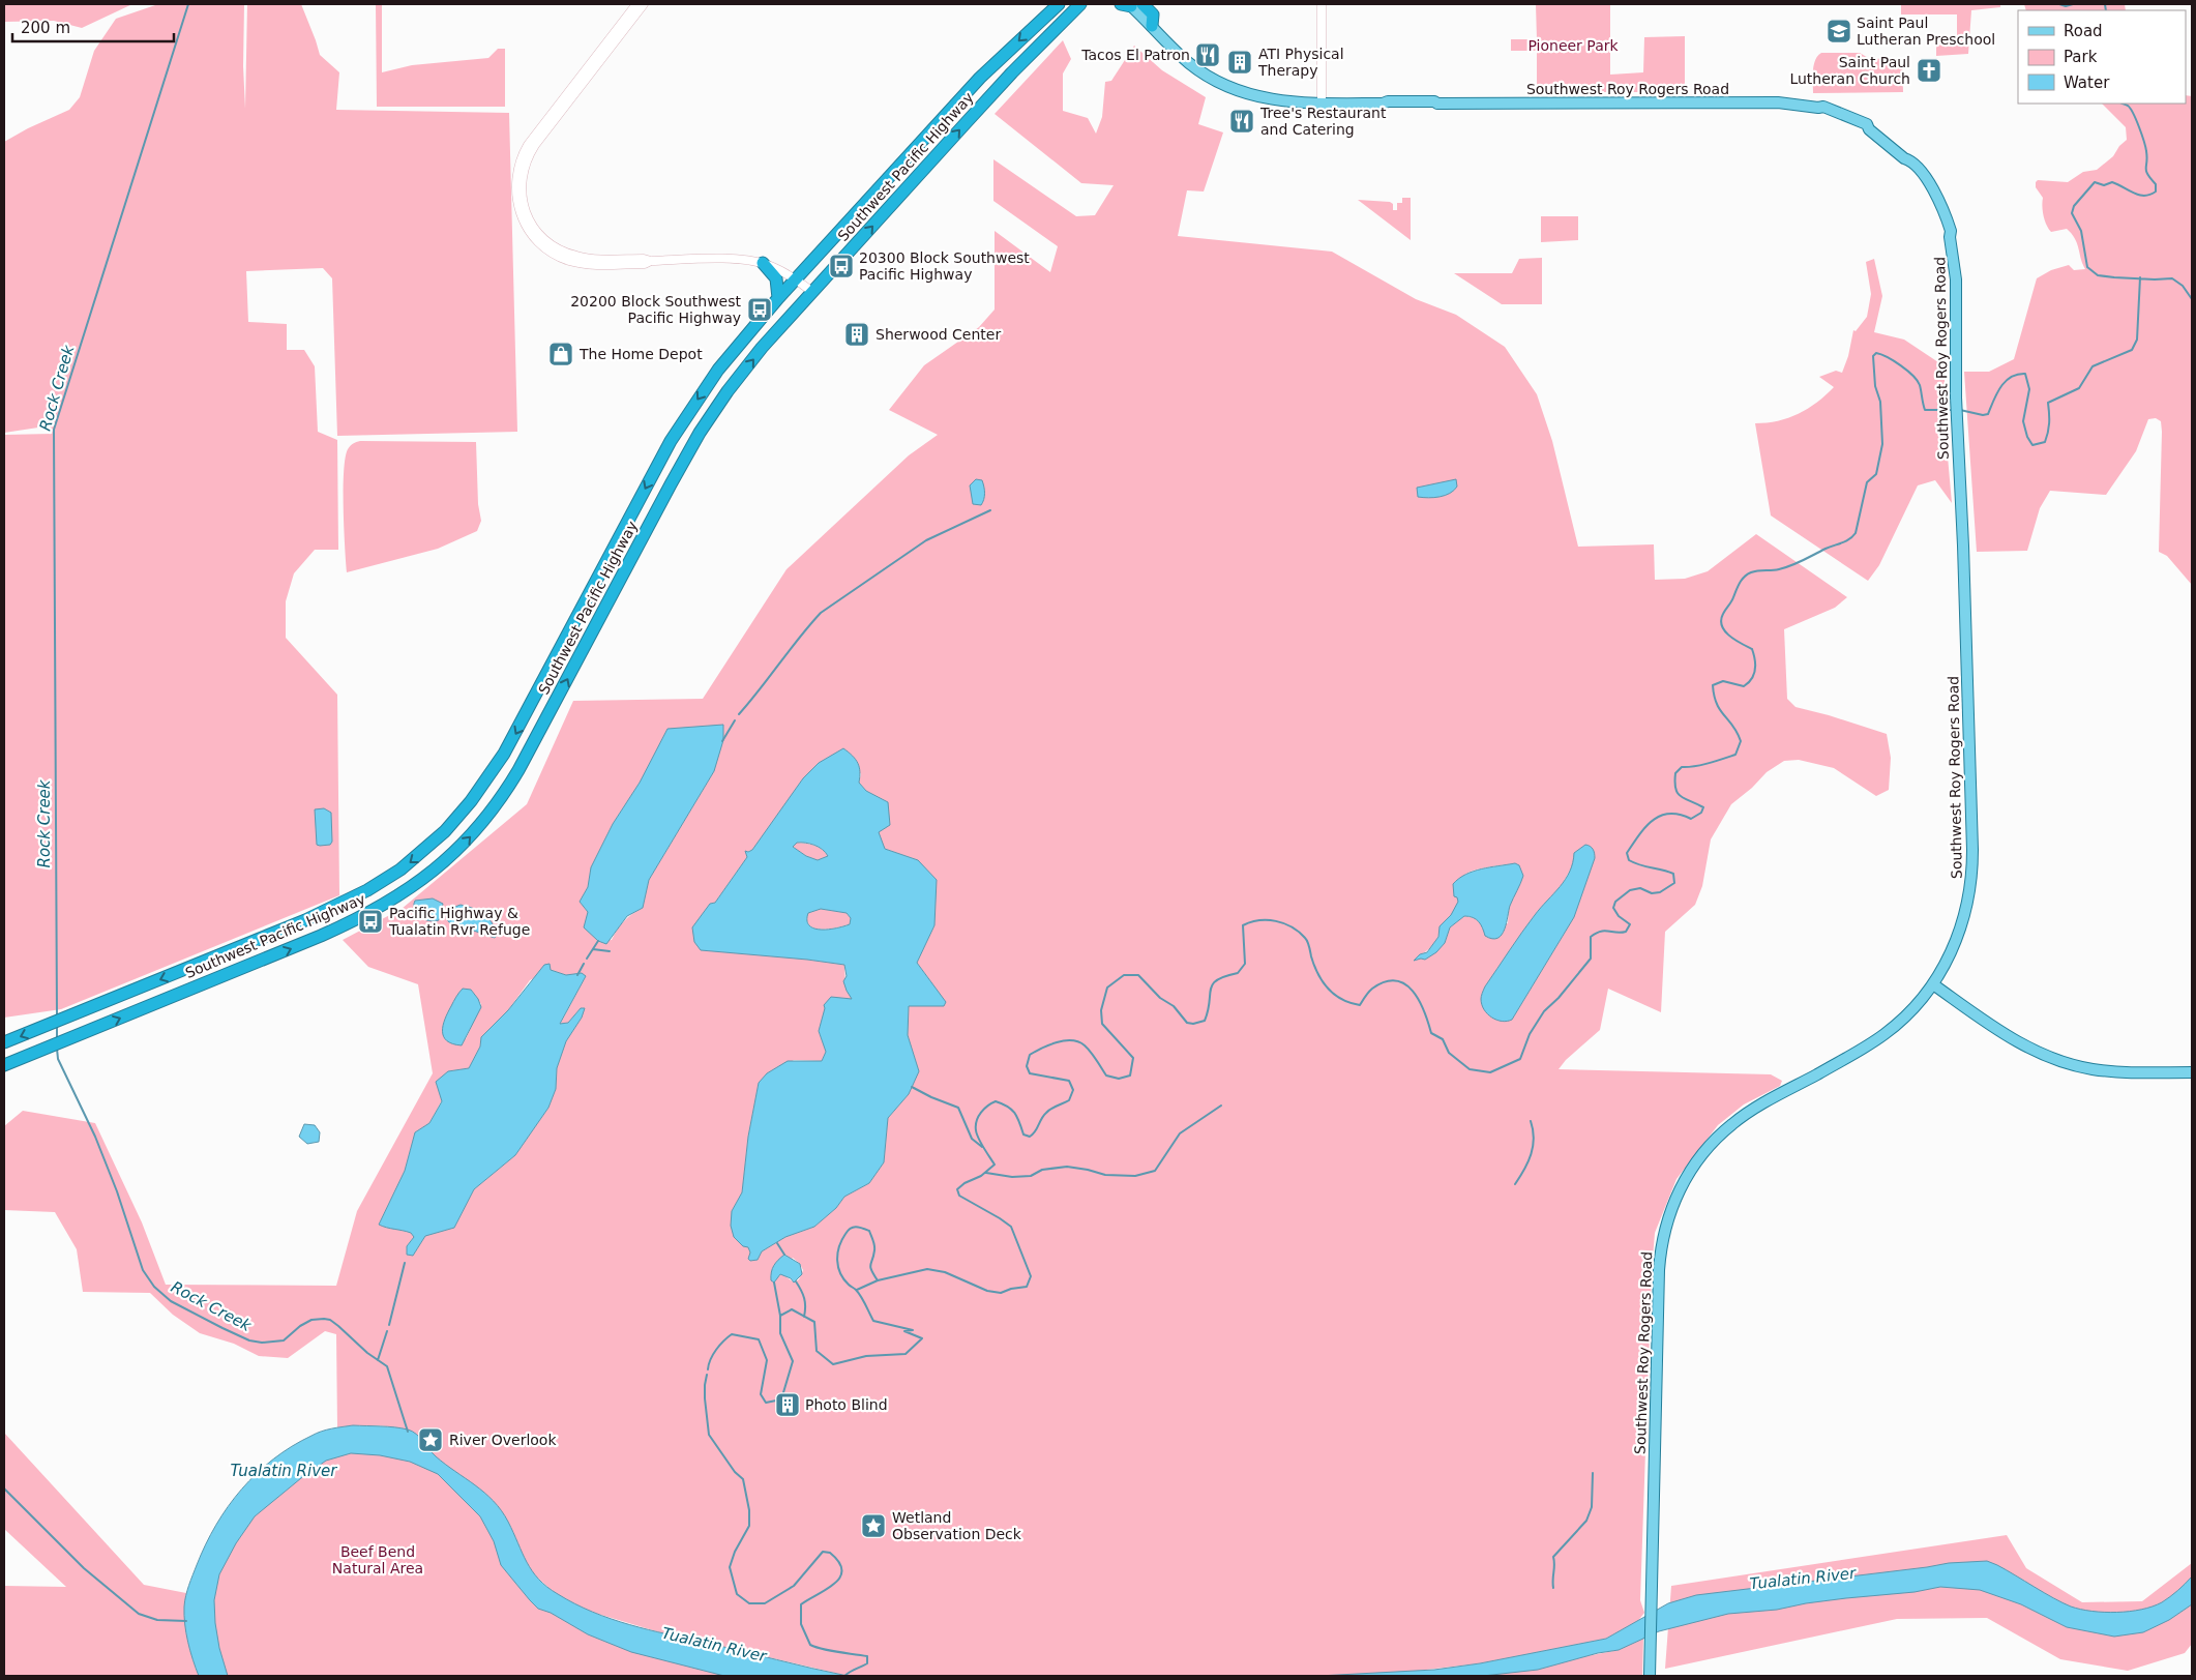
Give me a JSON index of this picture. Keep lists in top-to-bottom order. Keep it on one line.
{"streets":{"highway":["Southwest Pacific Highway"],"main road":["Southwest Roy Rogers Road"]},"water":["Rock Creek","Tualatin River"],"parks":["Pioneer Park","Beef Bend Natural Area"],"places":{"school or university":["Saint Paul Lutheran Preschool"],"restaurant":["Tacos El Patron","Tree's Restaurant and Catering"],"building":["ATI Physical Therapy","Sherwood Center","Photo Blind"],"church":["Saint Paul Lutheran Church"],"bus stop":["20300 Block Southwest Pacific Highway","20200 Block Southwest Pacific Highway","Pacific Highway & Tualatin Rvr Refuge"],"shop":["The Home Depot"],"place":["River Overlook","Wetland Observation Deck"]},"legend":["Road","Park","Water"],"scale_bar":"200 m"}
